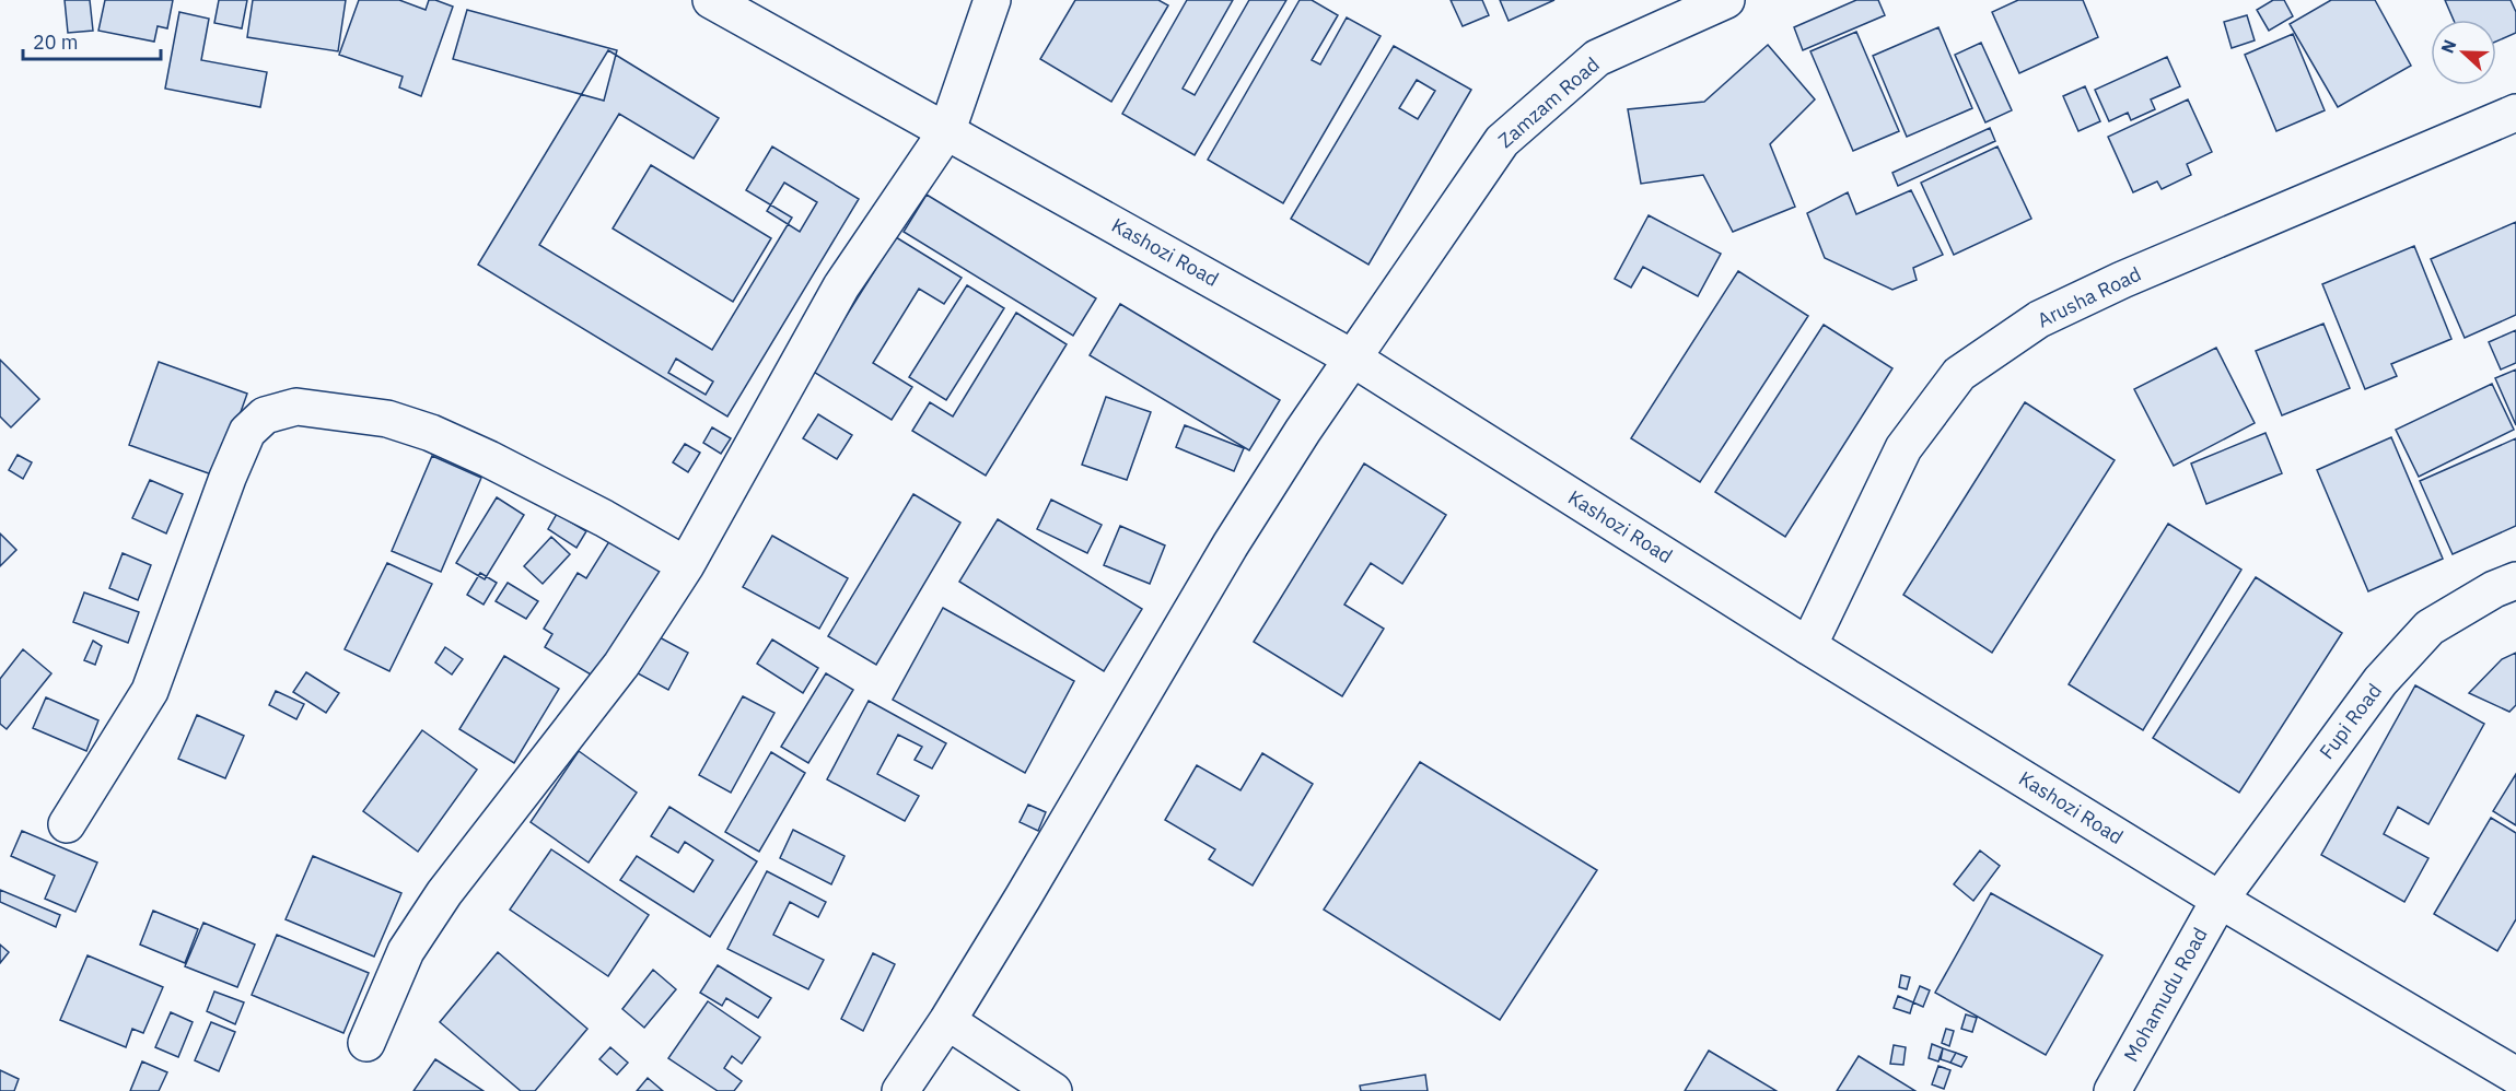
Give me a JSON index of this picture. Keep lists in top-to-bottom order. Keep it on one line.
{"streets":{"street":["Zamzam Road","Kashozi Road","Arusha Road","Fupi Road","Mohamudu Road"]},"crossings":[["Zamzam Road","Kashozi Road"],["Kashozi Road","Arusha Road"],["Kashozi Road","Fupi Road"],["Kashozi Road","Mohamudu Road"],["Fupi Road","Mohamudu Road"]],"scale_bar":"20 m","north":"left"}
